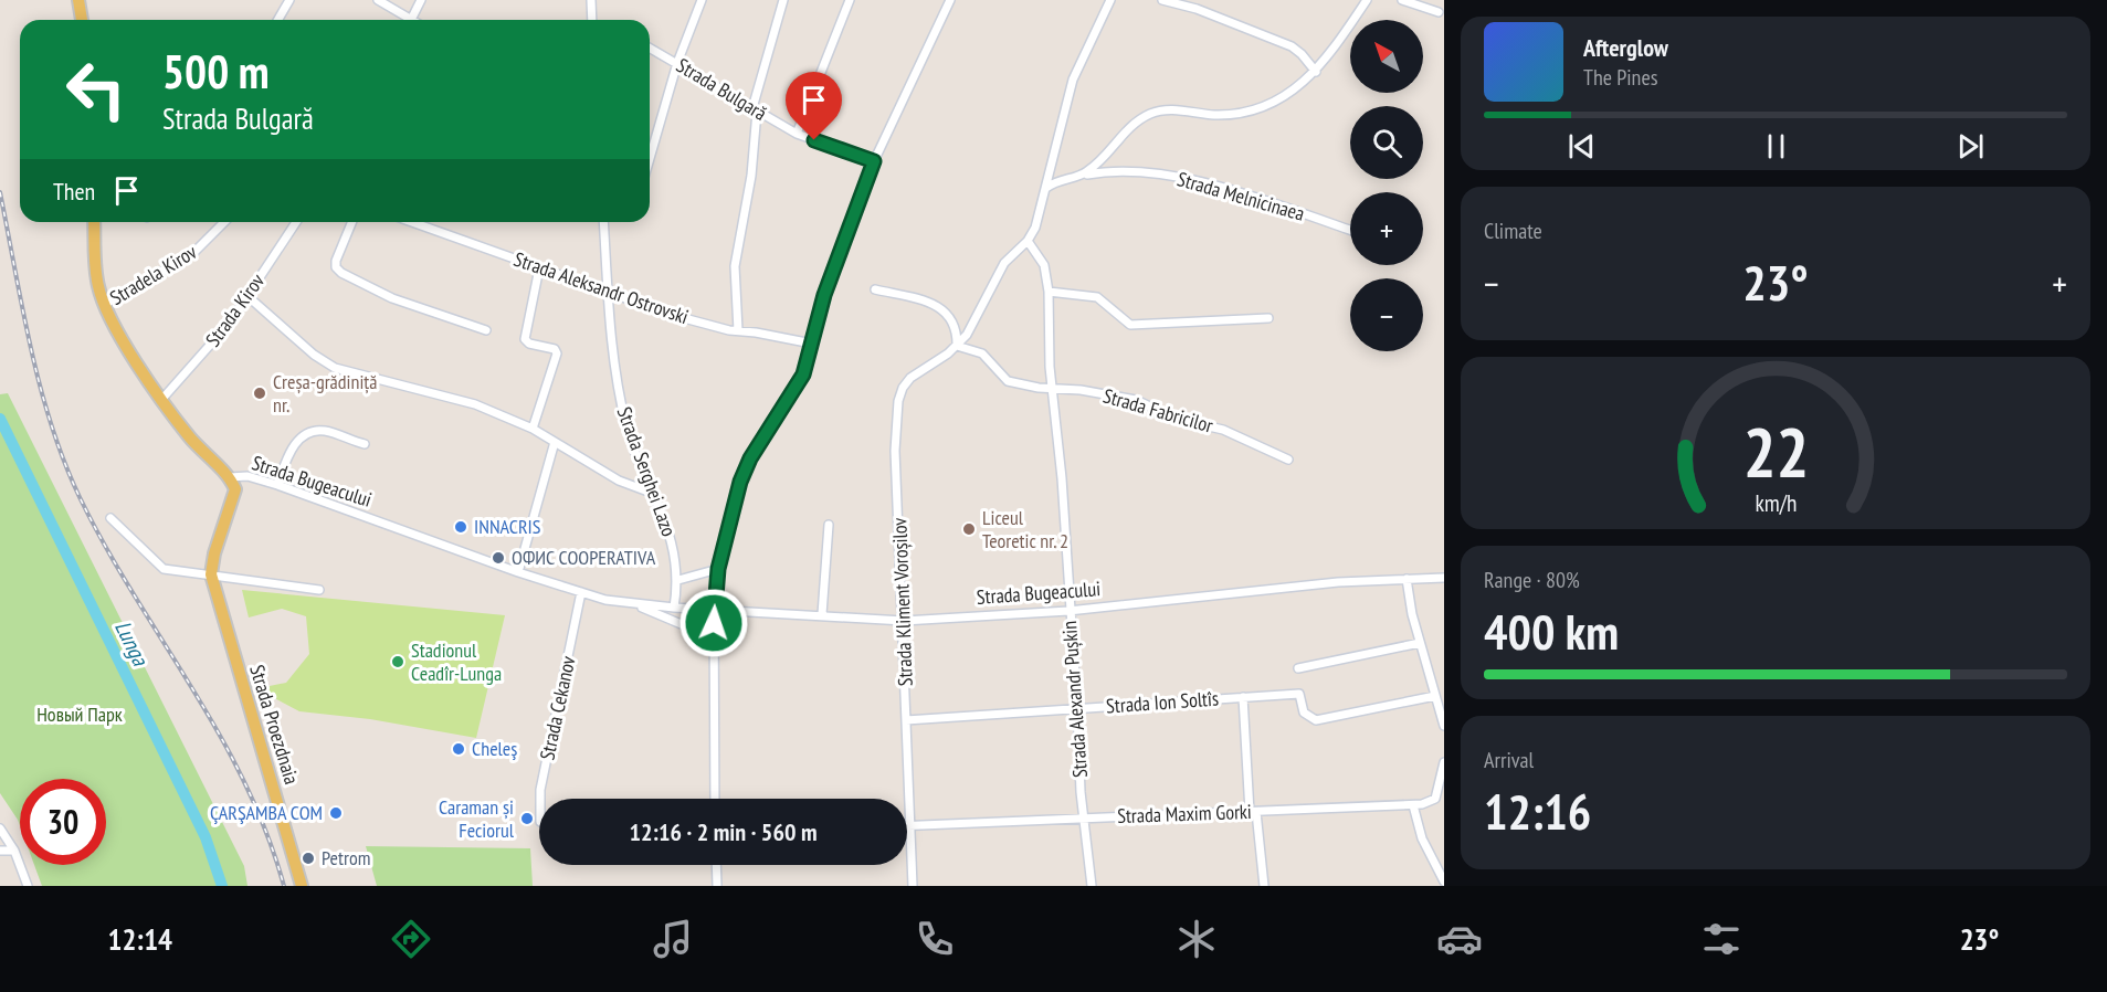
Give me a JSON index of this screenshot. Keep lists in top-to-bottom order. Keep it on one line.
{"streets":{"main road":["Strada Bugeacului","Strada Proezdnaia"],"street":["Strada Bulgară","Strada Melnicinaea","Stradela Kirov","Strada Aleksandr Ostrovski","Strada Kirov","Strada Fabricilor","Strada Serghei Lazo","Strada Kliment Voroșilov","Strada Alexandr Pușkin","Strada Ion Soltîs","Strada Cekanov","Strada Maxim Gorki"]},"crossings":[["Stradela Kirov","Strada Bugeacului"],["Strada Aleksandr Ostrovski","Strada Serghei Lazo"],["Strada Kirov","Strada Bugeacului"],["Strada Fabricilor","Strada Kliment Voroșilov"],["Strada Fabricilor","Strada Alexandr Pușkin"],["Strada Serghei Lazo","Strada Bugeacului"],["Strada Bugeacului","Strada Kliment Voroșilov"],["Strada Bugeacului","Strada Alexandr Pușkin"],["Strada Bugeacului","Strada Cekanov"],["Strada Bugeacului","Strada Proezdnaia"],["Strada Kliment Voroșilov","Strada Alexandr Pușkin"],["Strada Kliment Voroșilov","Strada Ion Soltîs"],["Strada Kliment Voroșilov","Strada Maxim Gorki"],["Strada Alexandr Pușkin","Strada Ion Soltîs"],["Strada Alexandr Pușkin","Strada Maxim Gorki"]],"water":["Lunga"],"parks":["Новый Парк"],"places":["Creșa-grădiniță nr.","INNACRIS","Liceul Teoretic nr. 2","ОФИС COOPERATIVA","Stadionul Ceadîr-Lunga","Cheleş","ÇARŞAMBA COM","Caraman și Feciorul","Petrom"],"north":"top left","page":{"map_buttons":["+","−"],"turn":["500 m","Strada Bulgară"],"song":["Afterglow","The Pines"],"then":"Then","tile":["Climate",["Range · 80%","400 km"],["Arrival","12:16"]],"heat":["−","23°","+"],"limit":"30","trip":"12:16 · 2 min · 560 m","tabs":["12:14","23°"],"gauge":["22","km/h"]}}
